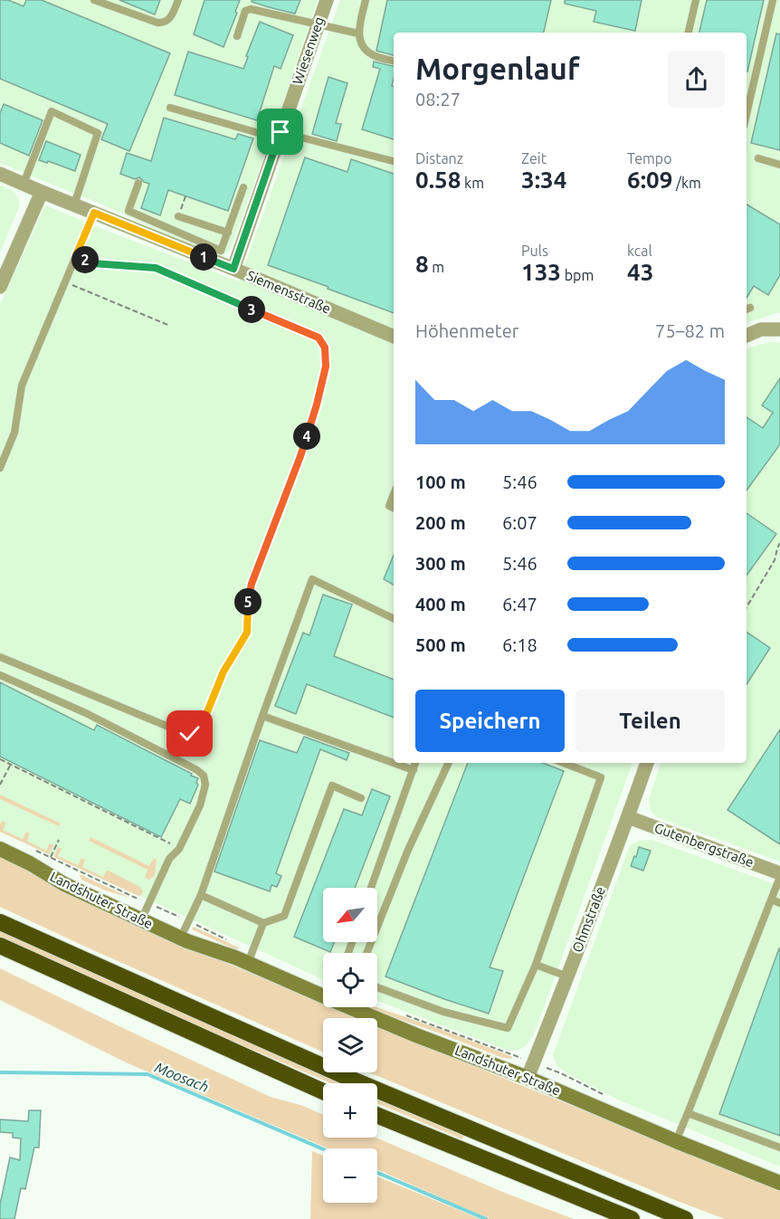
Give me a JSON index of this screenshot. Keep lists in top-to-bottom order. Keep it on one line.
{"streets":{"main road":["Landshuter Straße"],"street":["Wiesenweg","Siemensstraße","Gutenbergstraße","Ohmstraße"]},"crossings":[["Wiesenweg","Siemensstraße"],["Gutenbergstraße","Ohmstraße"],["Landshuter Straße","Ohmstraße"]],"water":["Moosach"],"north":"bottom left","page":{"heading":["Morgenlauf","08:27"],"stats":[["Distanz","0.58 km"],["Zeit","3:34"],["Tempo","6:09 /km"],["8 m"],["Puls","133 bpm"],["kcal","43"]],"pins":["1","2","3","4","5"],"chart":["Höhenmeter","75–82 m"],"list":[{"name":"100 m","note":"5:46"},{"name":"200 m","note":"6:07"},{"name":"300 m","note":"5:46"},{"name":"400 m","note":"6:47"},{"name":"500 m","note":"6:18"}],"buttons":["Speichern","Teilen"],"map_buttons":["+","−"]}}
